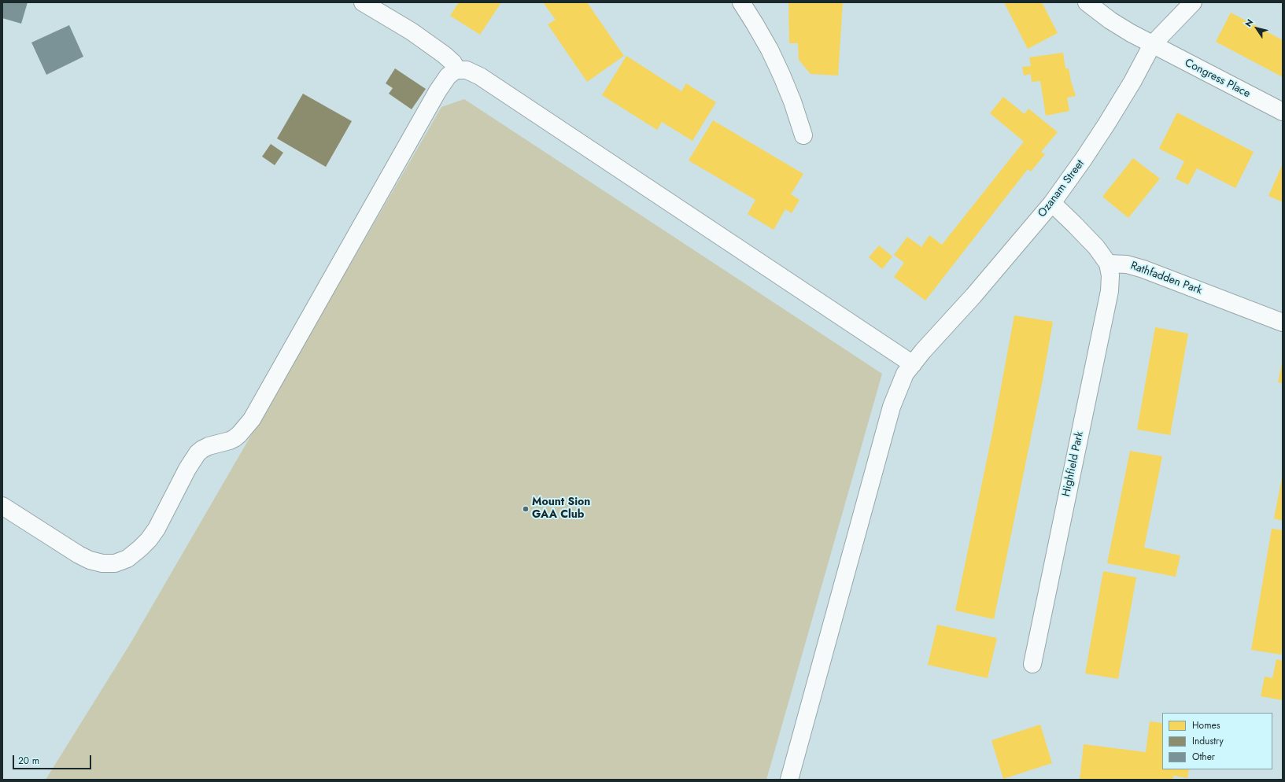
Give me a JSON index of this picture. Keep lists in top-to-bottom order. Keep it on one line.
{"streets":{"street":["Congress Place","Ozanam Street","Rathfadden Park","Highfield Park"]},"crossings":[["Congress Place","Ozanam Street"],["Rathfadden Park","Highfield Park"]],"places":["Mount Sion GAA Club"],"legend":["Homes","Industry","Other"],"scale_bar":"20 m","north":"top left"}
